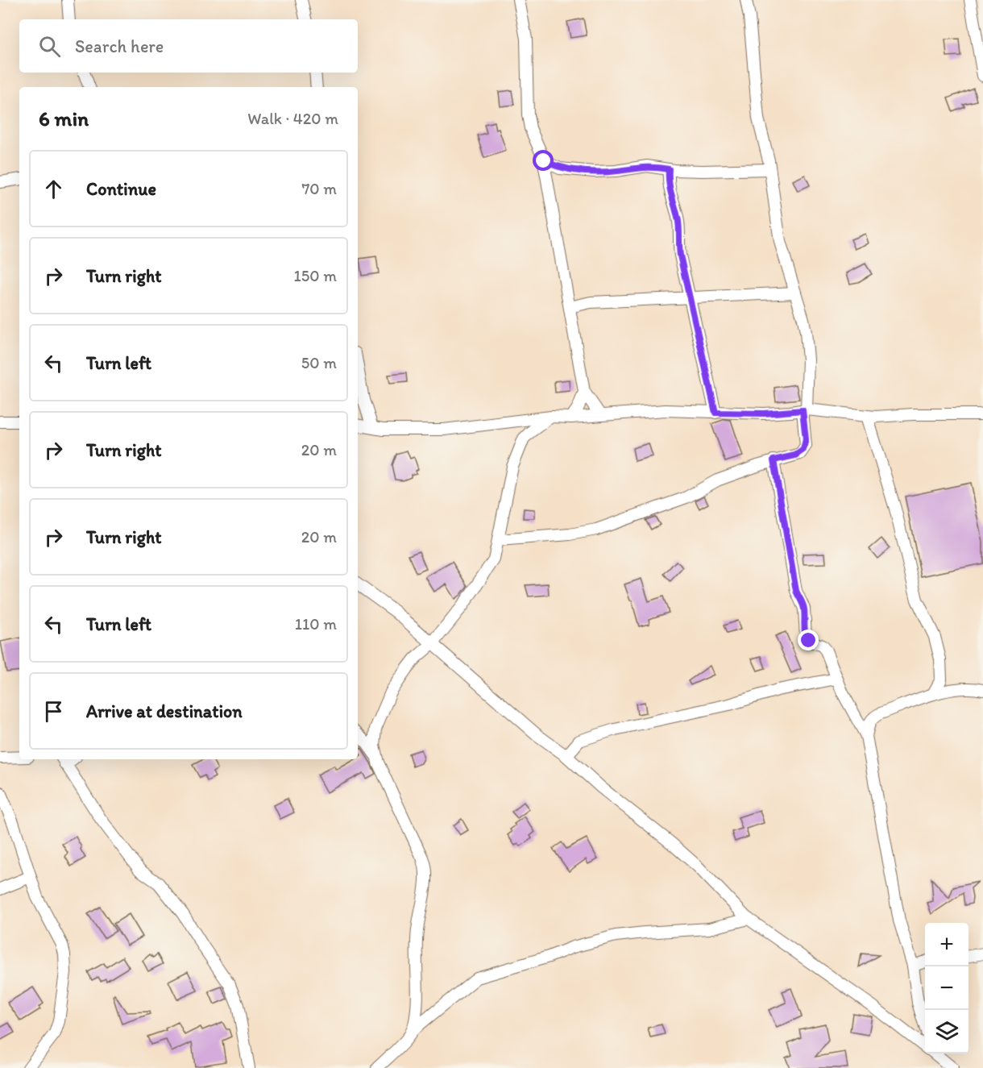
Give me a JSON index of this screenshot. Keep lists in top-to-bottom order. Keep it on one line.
{"page":{"search":"Search here","heading":["6 min","Walk · 420 m"],"list":[["Continue","70 m"],["Turn right","150 m"],["Turn left","50 m"],["Turn right","20 m"],["Turn right","20 m"],["Turn left","110 m"],"Arrive at destination"],"map_buttons":["+","−"]}}
